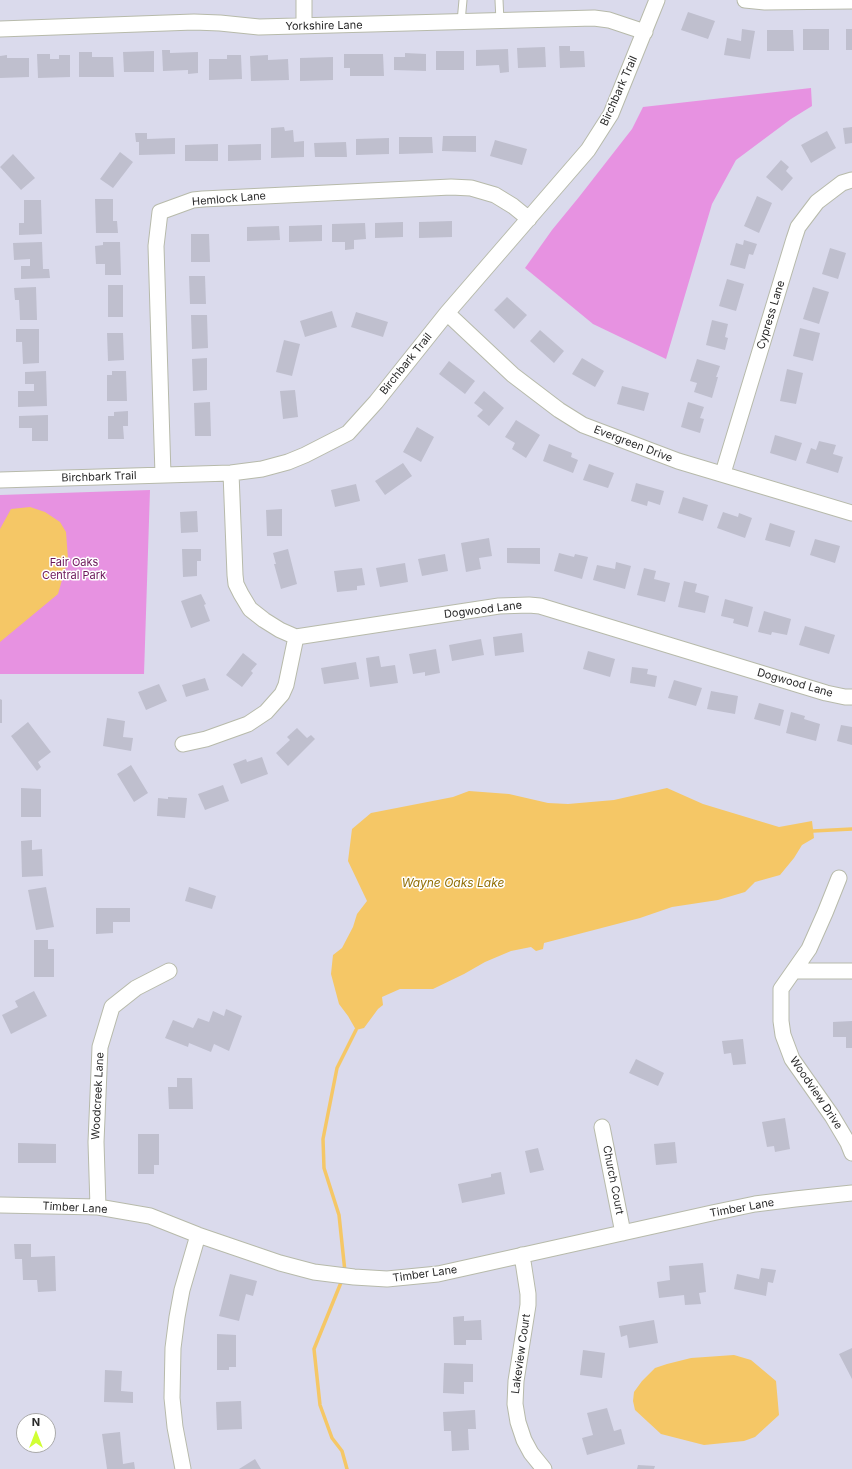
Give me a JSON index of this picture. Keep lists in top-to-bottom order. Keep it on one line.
{"streets":{"street":["Yorkshire Lane","Birchbark Trail","Hemlock Lane","Cypress Lane","Evergreen Drive","Dogwood Lane","Woodview Drive","Woodcreek Lane","Church Court","Timber Lane","Lakeview Court"]},"crossings":[["Yorkshire Lane","Birchbark Trail"],["Birchbark Trail","Hemlock Lane"],["Birchbark Trail","Evergreen Drive"],["Cypress Lane","Evergreen Drive"],["Woodcreek Lane","Timber Lane"],["Church Court","Timber Lane"],["Timber Lane","Lakeview Court"]],"water":["Wayne Oaks Lake"],"parks":["Fair Oaks Central Park"],"north":"top"}
